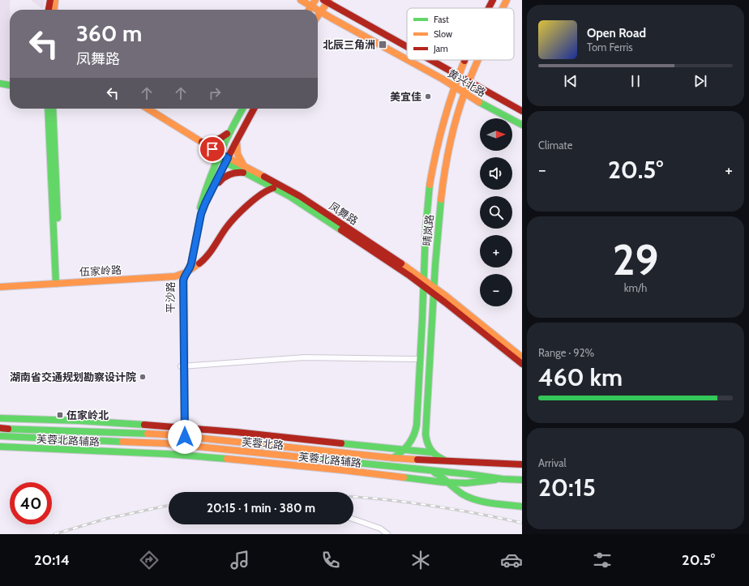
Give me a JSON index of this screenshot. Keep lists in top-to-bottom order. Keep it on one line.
{"streets":{"main road":["黄兴北路","凤舞路","晴岚路","伍家岭路","平沙路","芙蓉北路辅路","芙蓉北路"]},"crossings":[["黄兴北路","晴岚路"],["凤舞路","晴岚路"],["凤舞路","伍家岭路"],["凤舞路","平沙路"],["晴岚路","芙蓉北路辅路"],["晴岚路","芙蓉北路"],["伍家岭路","平沙路"],["平沙路","芙蓉北路辅路"],["平沙路","芙蓉北路"],["芙蓉北路辅路","芙蓉北路"]],"places":{"transit":["北辰三角洲","伍家岭北"],"other":["美宜佳","湖南省交通规划勘察设计院"]},"legend":["Fast","Slow","Jam"],"north":"right","page":{"turn":["360 m","凤舞路"],"song":["Open Road","Tom Ferris"],"tile":["Climate",["29","km/h"],["Range · 92%","460 km"],["Arrival","20:15"]],"map_buttons":["+","−"],"heat":["−","20.5°","+"],"limit":"40","trip":"20:15 · 1 min · 380 m","tabs":["20:14","20.5°"]}}
